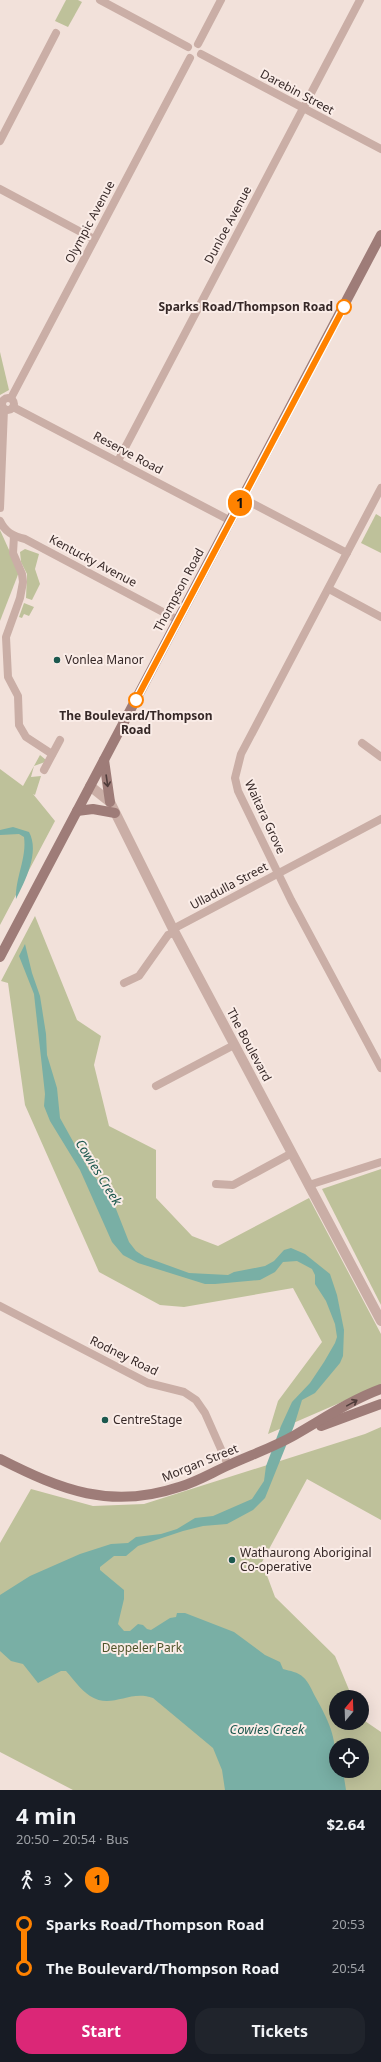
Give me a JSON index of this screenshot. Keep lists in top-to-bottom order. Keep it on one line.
{"streets":{"main road":["Thompson Road","Morgan Street"],"street":["Darebin Street","Olympic Avenue","Dunloe Avenue","Reserve Road","Kentucky Avenue","Waitara Grove","Ulladulla Street","The Boulevard","Rodney Road"]},"crossings":[["Darebin Street","Olympic Avenue"],["Darebin Street","Dunloe Avenue"],["Olympic Avenue","Reserve Road"],["Dunloe Avenue","Reserve Road"],["Reserve Road","Thompson Road"],["Kentucky Avenue","Thompson Road"],["Thompson Road","The Boulevard"],["Waitara Grove","Ulladulla Street"],["Ulladulla Street","The Boulevard"],["Rodney Road","Morgan Street"]],"water":["Cowies Creek"],"parks":["Deppeler Park"],"places":["Sparks Road/Thompson Road","Vonlea Manor","The Boulevard/Thompson Road","CentreStage","Wathaurong Aboriginal Co-operative"],"lines":["bus line 1"],"north":"top","page":{"on_map":"1","heading":["4 min","20:50 – 20:54 · Bus","$2.64"],"legs":["3","1"],"list":[{"name":"Sparks Road/Thompson Road","value":"20:53"},{"name":"The Boulevard/Thompson Road","value":"20:54"}],"buttons":["Start","Tickets"]}}
